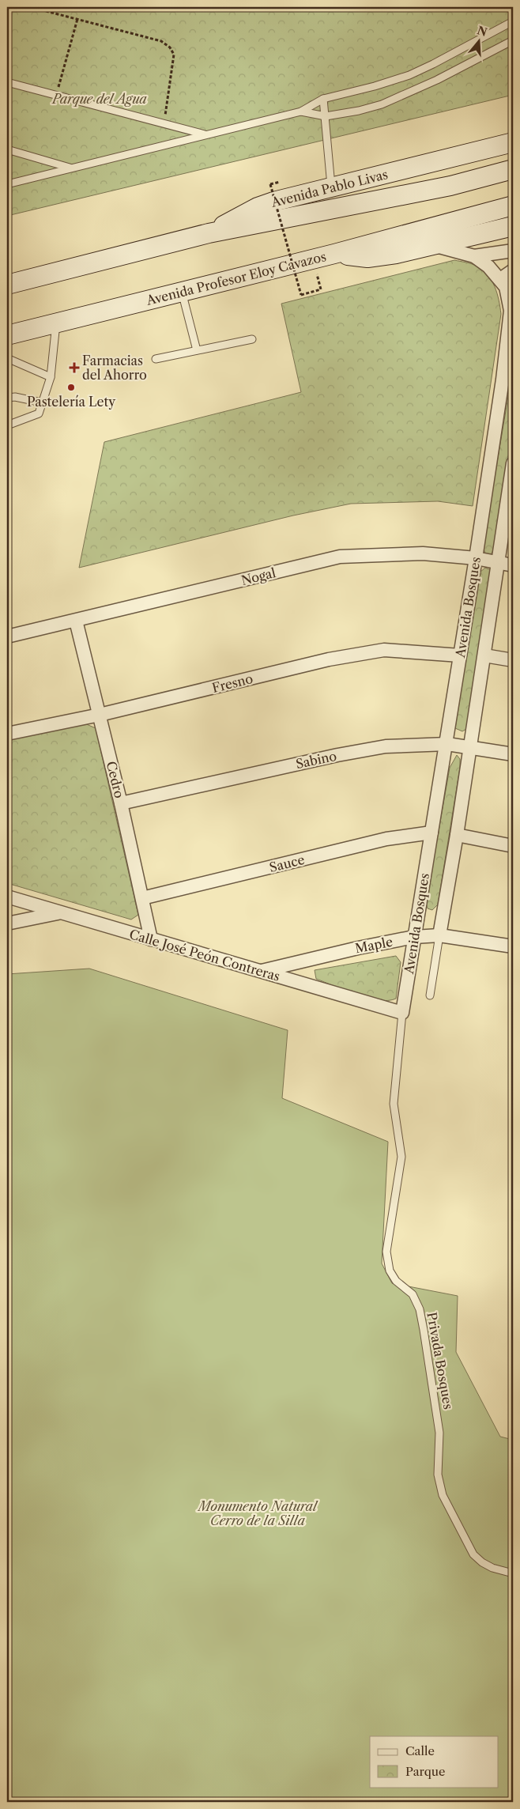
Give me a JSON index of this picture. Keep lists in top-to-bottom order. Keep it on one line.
{"streets":{"main road":["Avenida Pablo Livas","Avenida Profesor Eloy Cavazos"],"street":["Nogal","Avenida Bosques","Fresno","Sabino","Cedro","Sauce","Maple","Calle José Peón Contreras"],"lane":["Privada Bosques"]},"crossings":[["Avenida Profesor Eloy Cavazos","Avenida Bosques"],["Nogal","Avenida Bosques"],["Nogal","Cedro"],["Avenida Bosques","Fresno"],["Avenida Bosques","Sabino"],["Avenida Bosques","Sauce"],["Avenida Bosques","Maple"],["Avenida Bosques","Calle José Peón Contreras"],["Avenida Bosques","Privada Bosques"],["Fresno","Cedro"],["Sabino","Cedro"],["Cedro","Sauce"],["Cedro","Calle José Peón Contreras"],["Maple","Calle José Peón Contreras"],["Calle José Peón Contreras","Privada Bosques"]],"parks":["Parque del Agua","Monumento Natural Cerro de la Silla"],"places":{"health":["Farmacias del Ahorro"],"other":["Pastelería Lety"]},"legend":["Calle","Parque"],"north":"top"}
